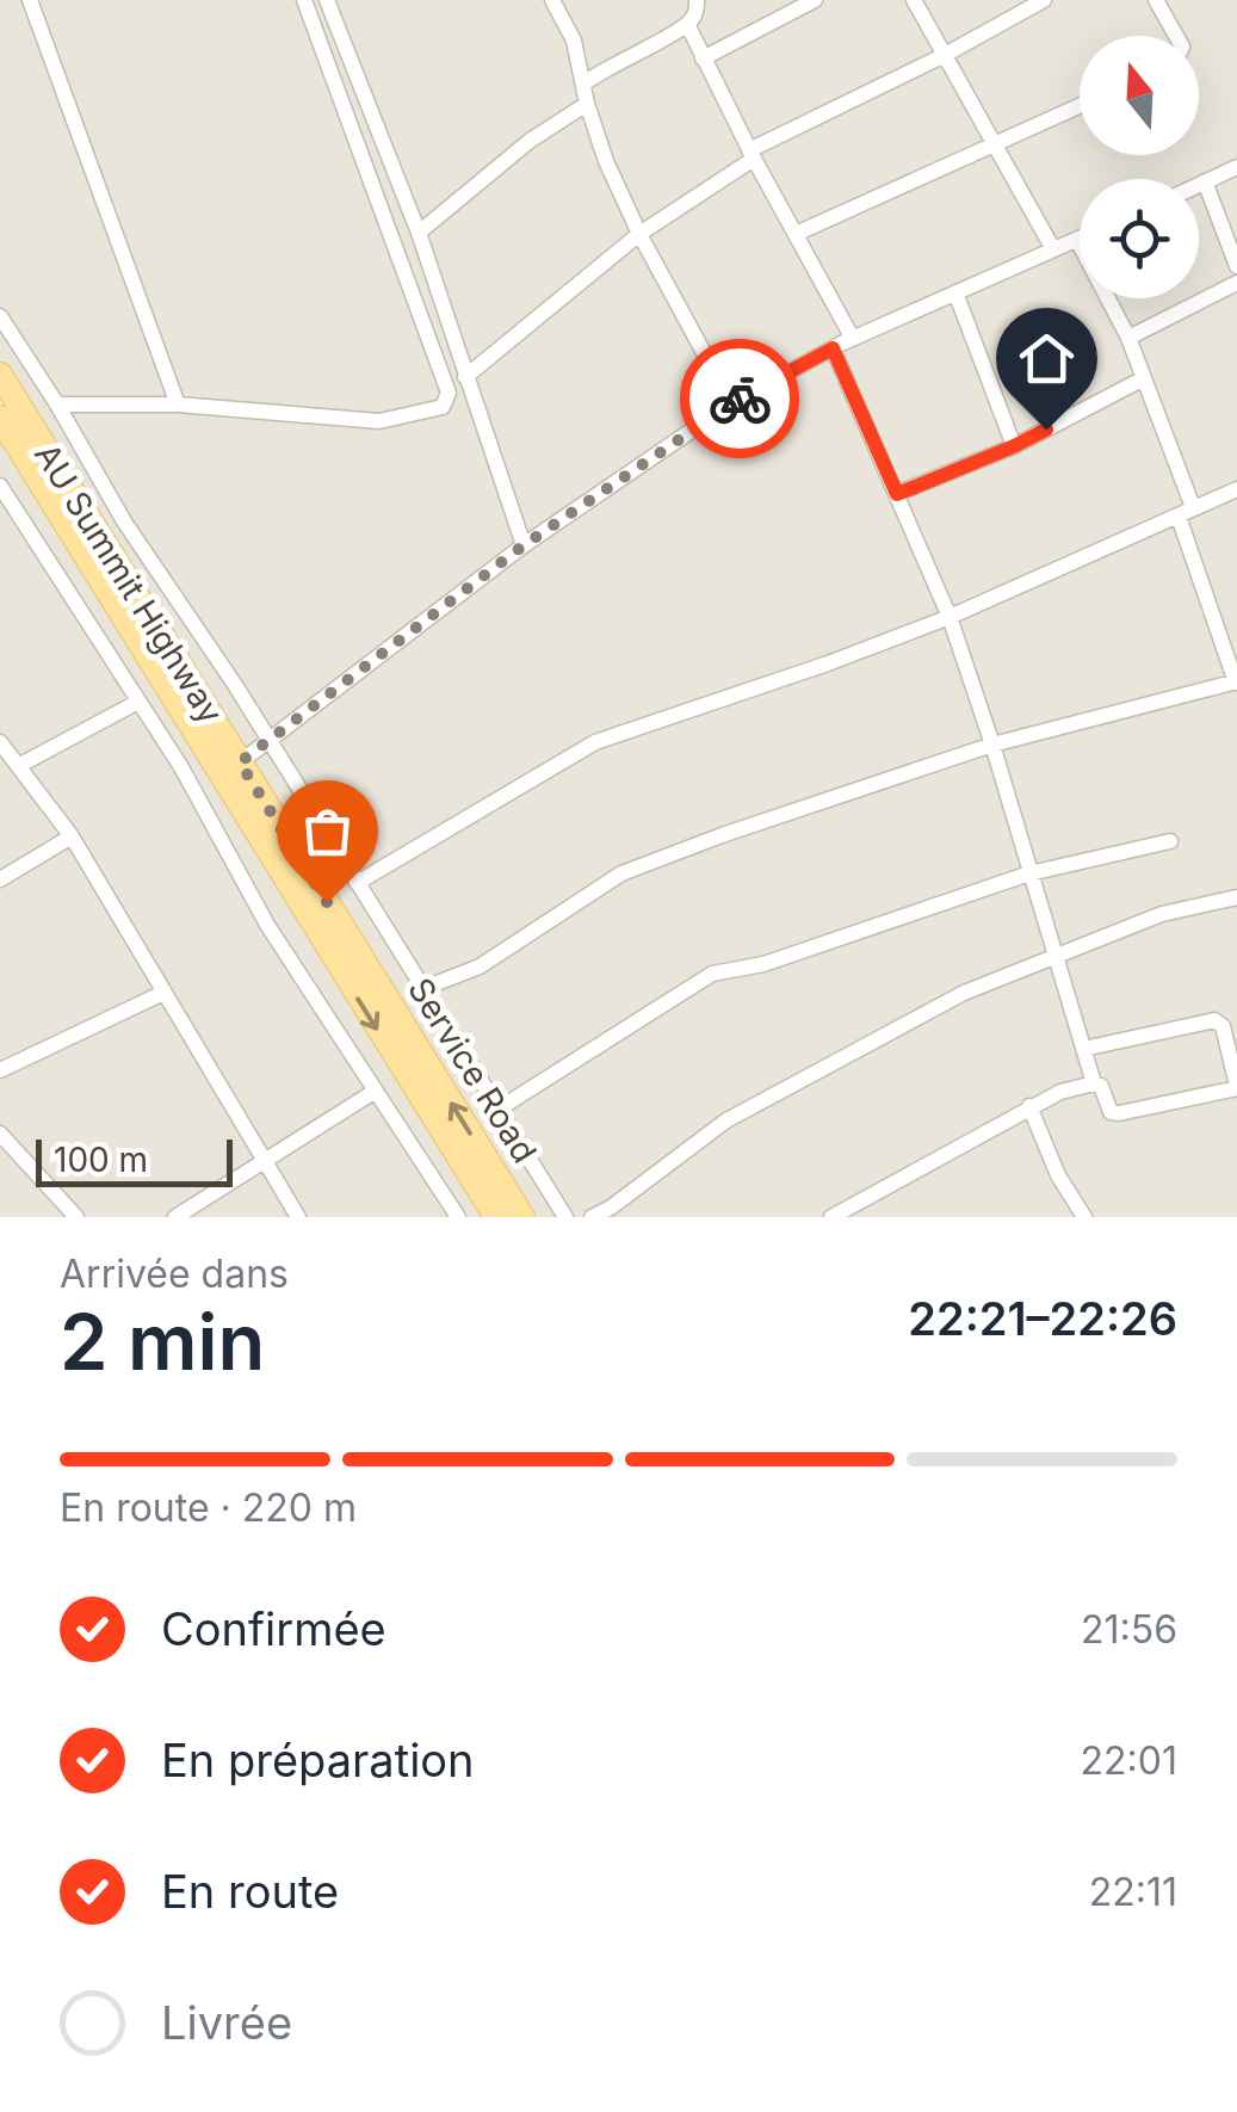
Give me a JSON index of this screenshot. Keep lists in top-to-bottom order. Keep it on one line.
{"streets":{"main road":["AU Summit Highway"],"street":["Service Road"]},"scale_bar":"100 m","north":"top","page":{"scale":"100 m","heading":["2 min","Arrivée dans","22:21–22:26"],"bar":"En route · 220 m","list":[["Confirmée","21:56"],["En préparation","22:01"],["En route","22:11"],"Livrée"]}}
